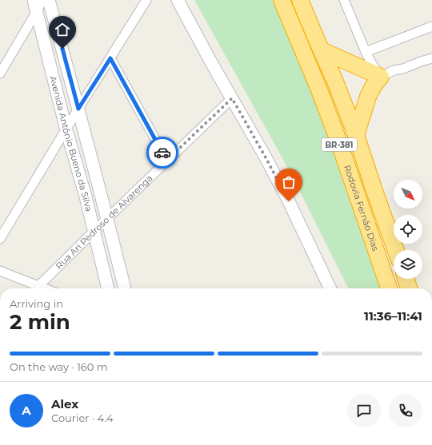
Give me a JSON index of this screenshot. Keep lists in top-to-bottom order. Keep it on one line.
{"streets":{"highway":["BR-381","Rodovia Fernão Dias"],"street":["Avenida Antônio Bueno da Silva","Rua Ari Pedroso de Alvarenga"]},"crossings":[["Avenida Antônio Bueno da Silva","Rua Ari Pedroso de Alvarenga"]],"north":"bottom right","page":{"heading":["2 min","Arriving in","11:36–11:41"],"panel":["Alex","Courier · 4.4"],"bar":"On the way · 160 m","round":"A"}}
